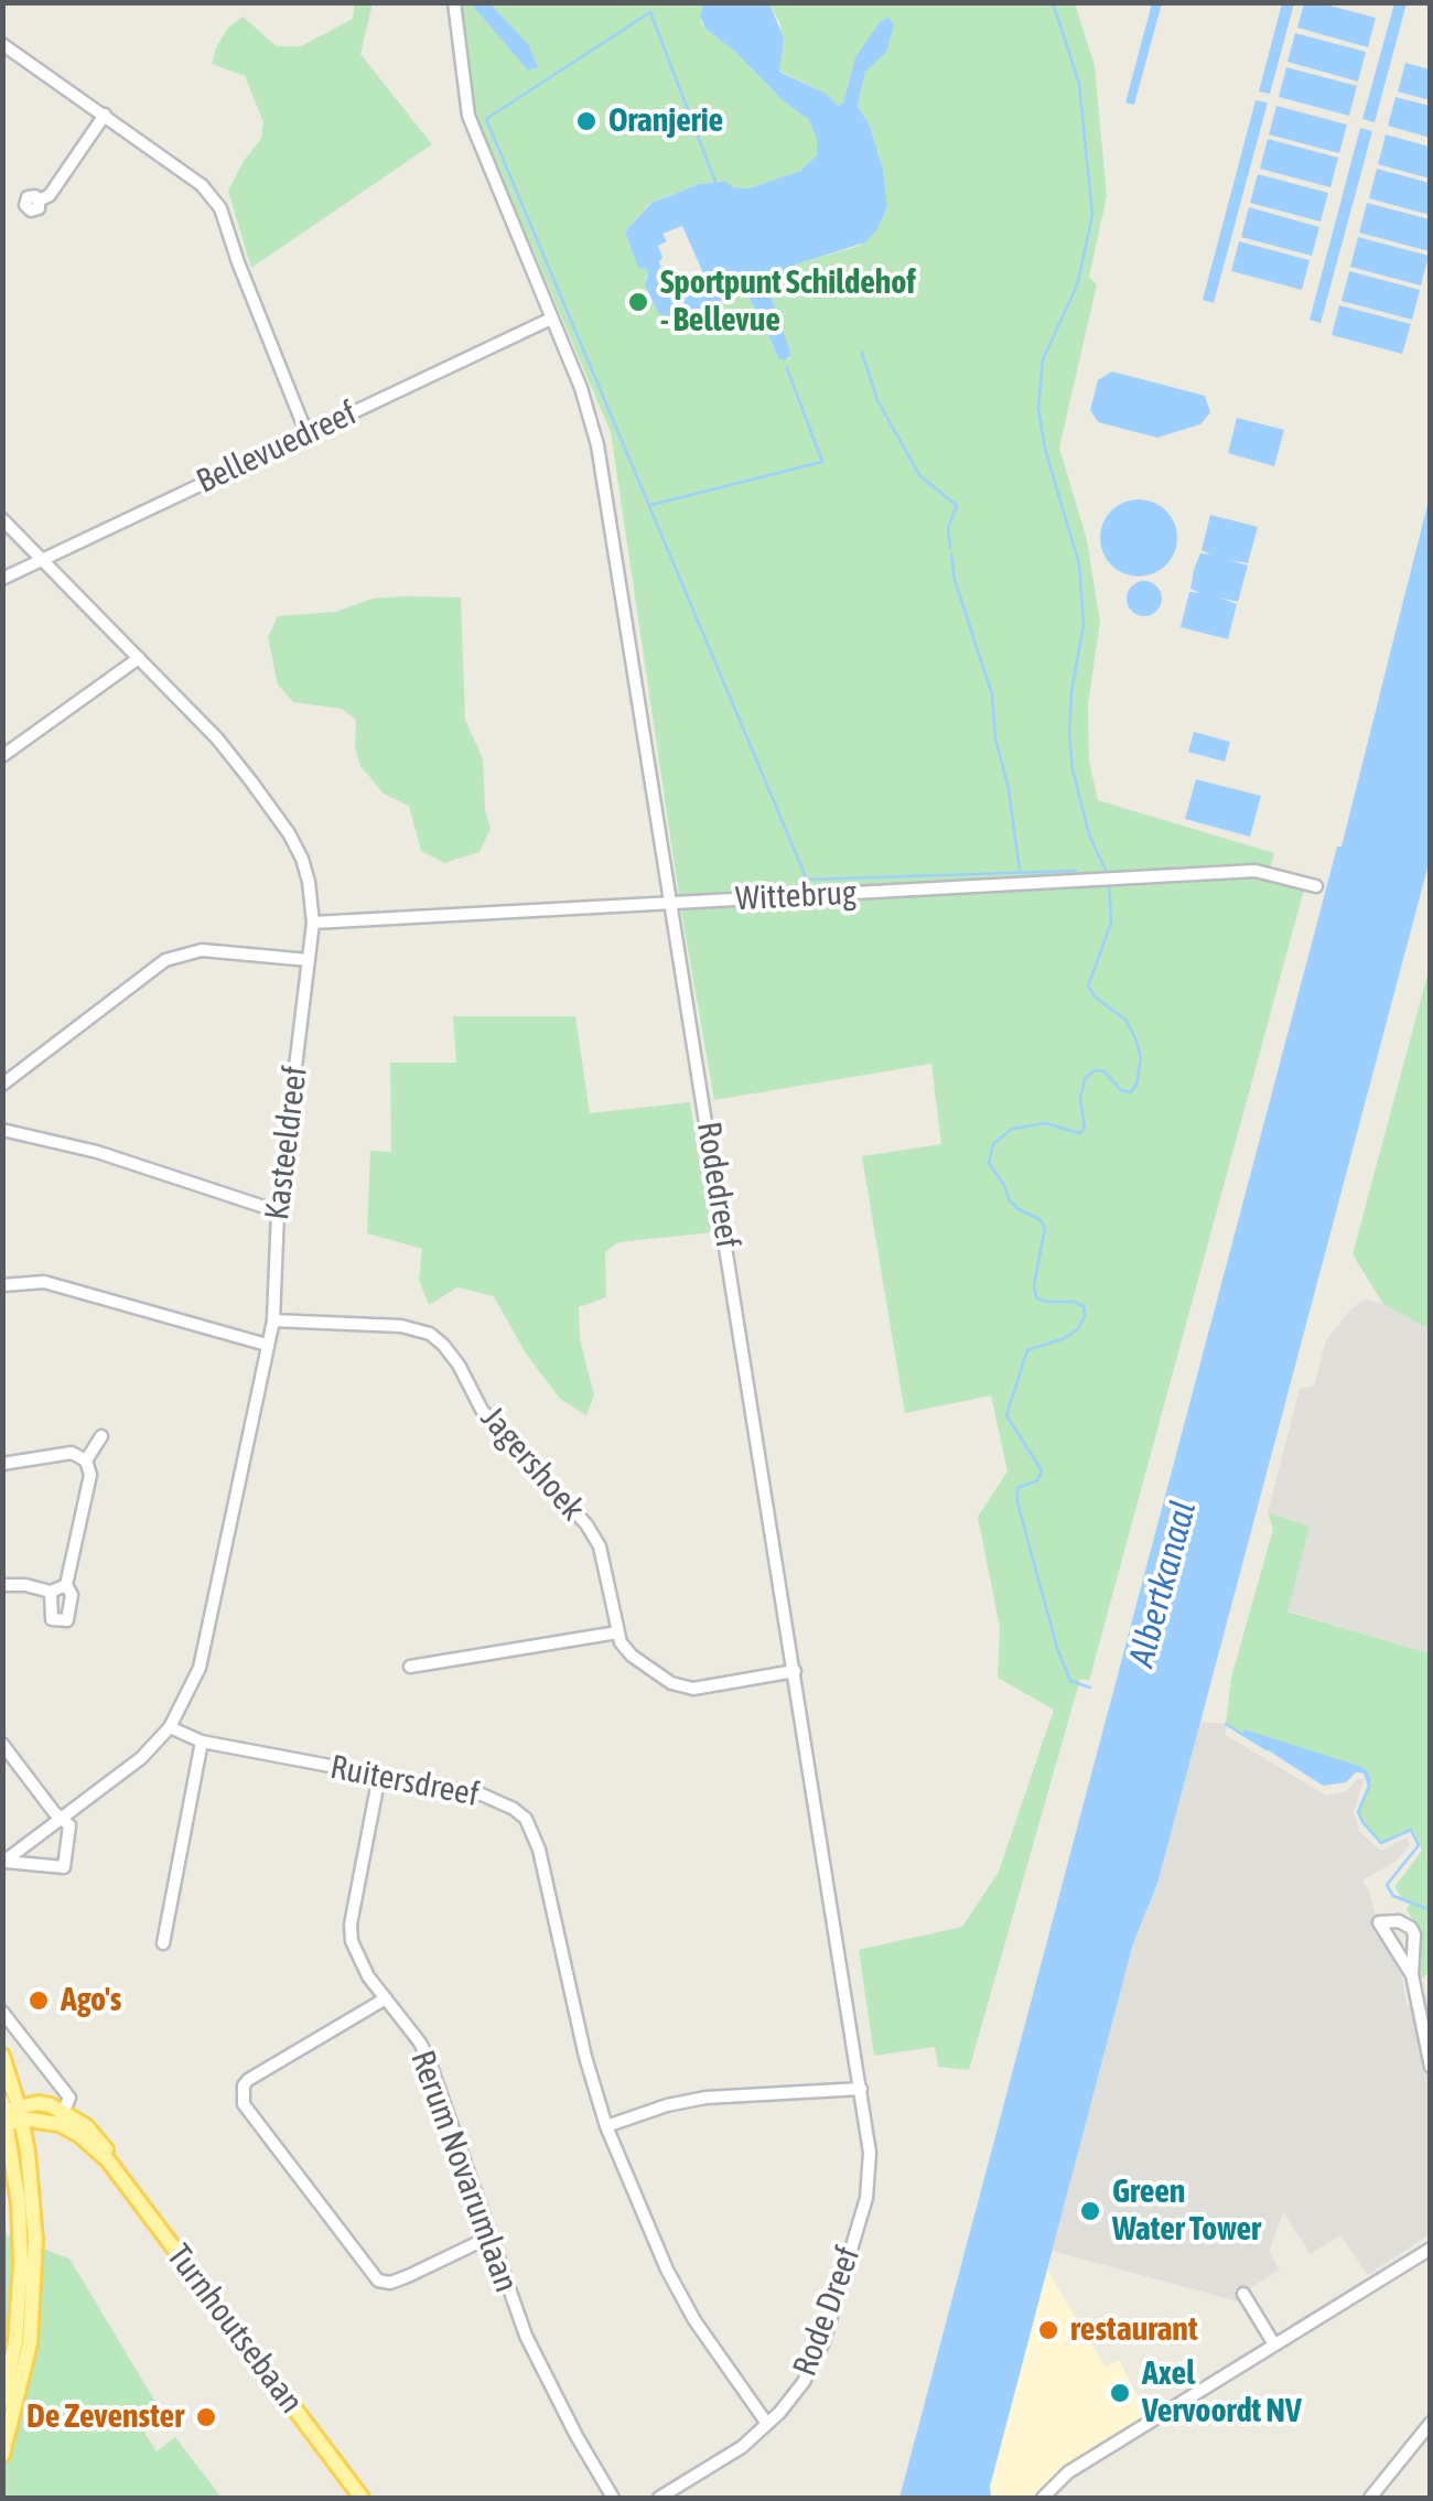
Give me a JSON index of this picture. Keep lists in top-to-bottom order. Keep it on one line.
{"streets":{"main road":["Turnhoutsebaan"],"street":["Bellevuedreef","Wittebrug","Kasteeldreef","Rodedreef","Jagershoek","Ruitersdreef","Rerum Novarumlaan","Rode Dreef"]},"crossings":[["Bellevuedreef","Kasteeldreef"],["Bellevuedreef","Rodedreef"],["Wittebrug","Kasteeldreef"],["Wittebrug","Rodedreef"],["Kasteeldreef","Jagershoek"],["Kasteeldreef","Ruitersdreef"],["Rodedreef","Rode Dreef"],["Ruitersdreef","Rerum Novarumlaan"],["Ruitersdreef","Rode Dreef"]],"water":["Albertkanaal"],"places":["Oranjerie","Sportpunt Schildehof - Bellevue","Ago's","Green Water Tower","restaurant","Axel Vervoordt NV","De Zevenster"]}
